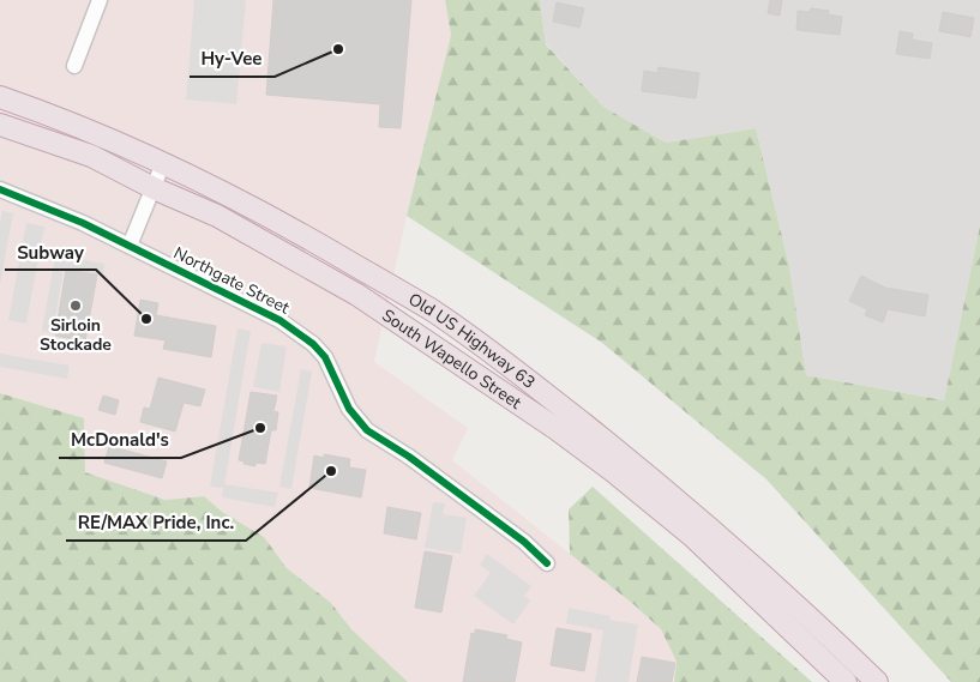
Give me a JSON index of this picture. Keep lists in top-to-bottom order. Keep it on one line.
{"streets":{"highway":["Old US Highway 63","South Wapello Street"],"street":["Northgate Street"]},"places":["Hy-Vee","Sirloin Stockade","Subway","McDonald's","RE/MAX Pride, Inc."]}
